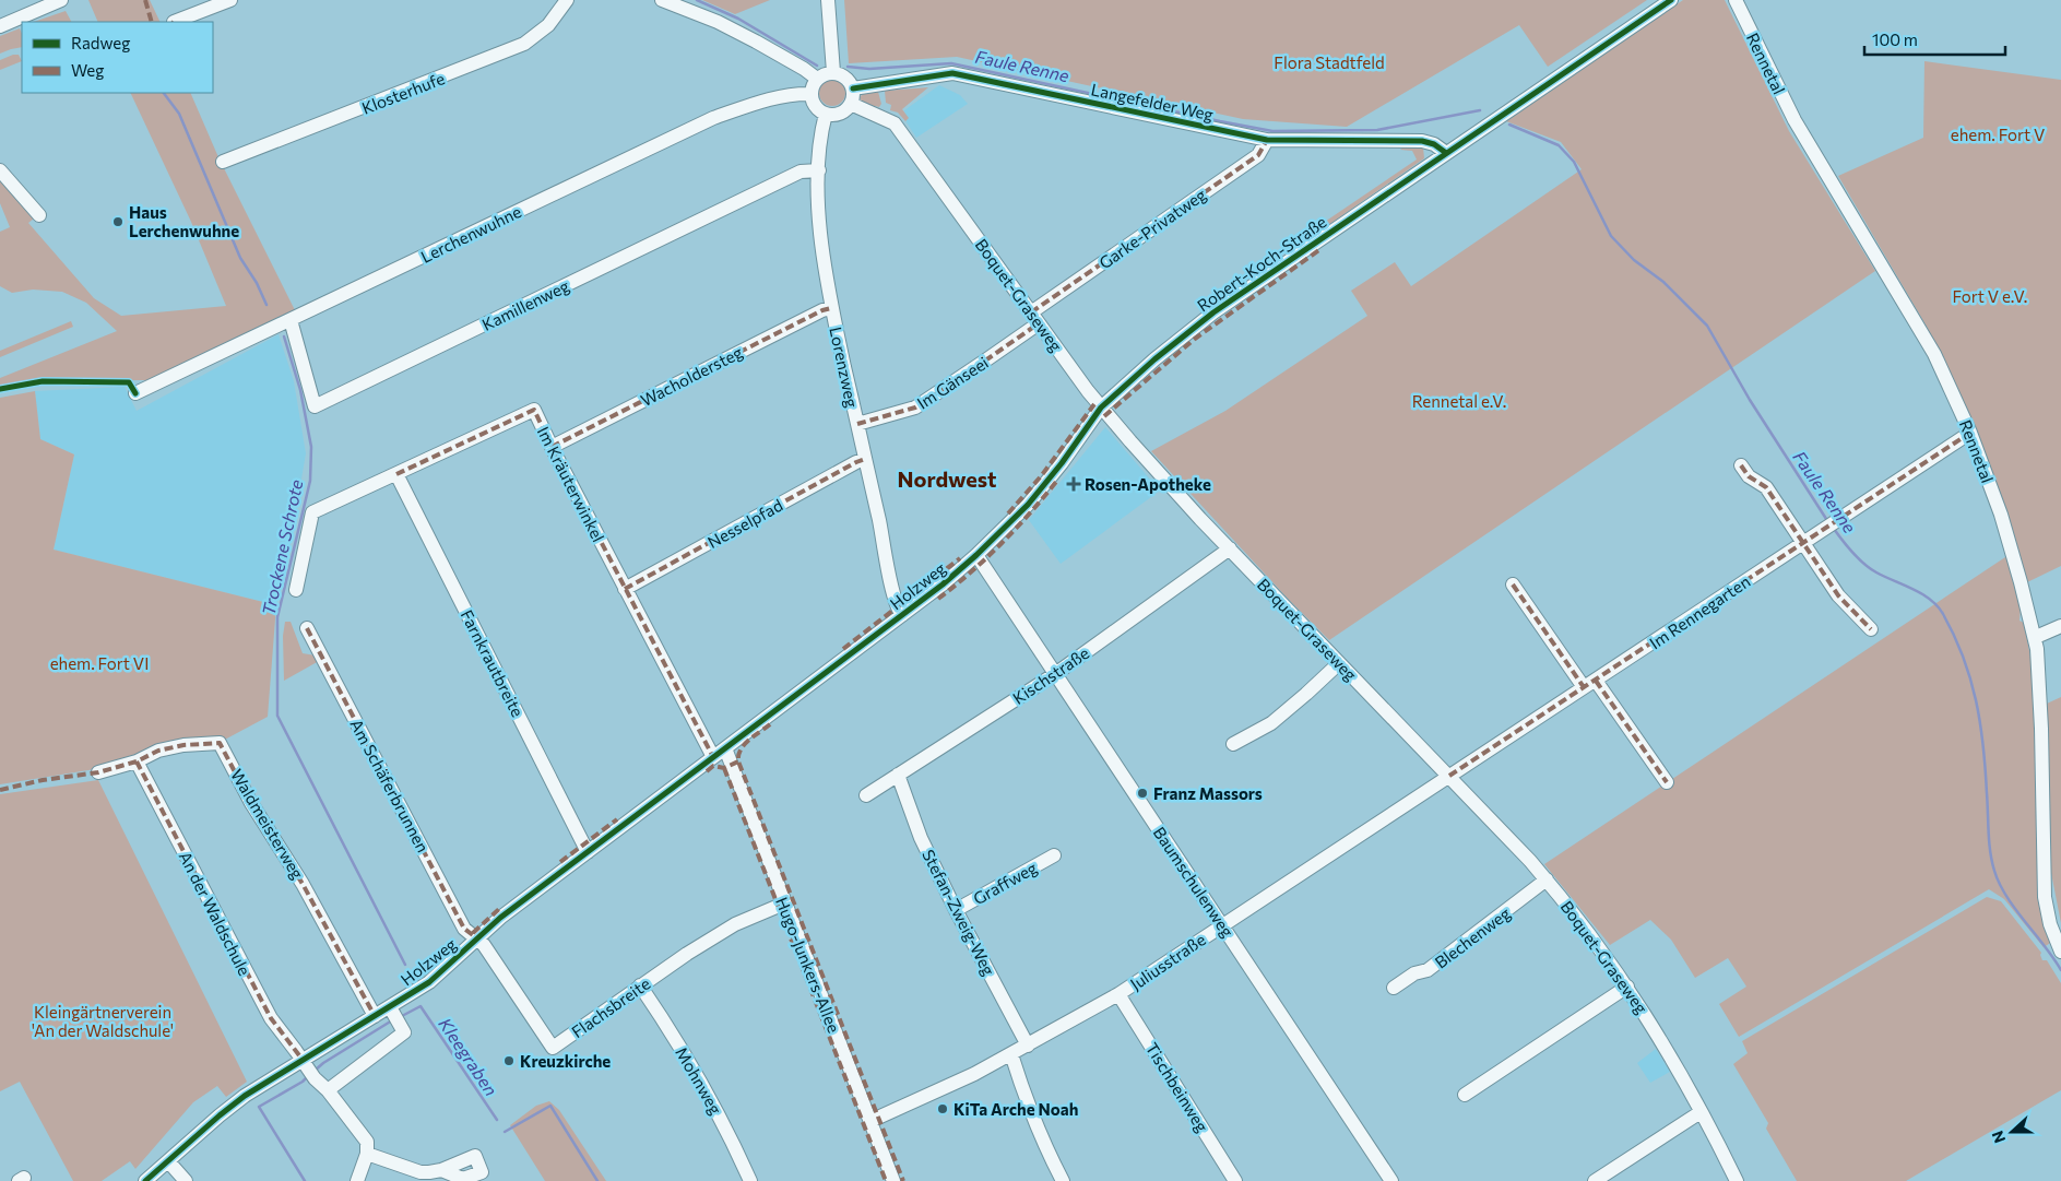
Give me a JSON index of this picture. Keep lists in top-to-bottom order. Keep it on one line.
{"streets":{"street":["Rennetal","Klosterhufe","Langefelder Weg","Garke-Privatweg","Lerchenwuhne","Robert-Koch-Straße","Boquet-Graseweg","Kamillenweg","Lorenzweg","Wacholdersteg","Im Gänseei","Im Kräuterwinkel","Nesselpfad","Holzweg","Im Rennegarten","Farnkrautbreite","Kischstraße","Am Schäferbrunnen","Waldmeisterweg","Baumschulenweg","Graffweg","Stefan-Zweig-Weg","An der Waldschule","Blechenweg","Juliusstraße","Hugo-Junkers-Allee","Flachsbreite","Mohnweg","Tischbeinweg"]},"crossings":[["Rennetal","Im Rennegarten"],["Langefelder Weg","Garke-Privatweg"],["Langefelder Weg","Lerchenwuhne"],["Langefelder Weg","Robert-Koch-Straße"],["Langefelder Weg","Boquet-Graseweg"],["Langefelder Weg","Lorenzweg"],["Garke-Privatweg","Boquet-Graseweg"],["Garke-Privatweg","Im Gänseei"],["Lerchenwuhne","Boquet-Graseweg"],["Lerchenwuhne","Kamillenweg"],["Lerchenwuhne","Lorenzweg"],["Robert-Koch-Straße","Boquet-Graseweg"],["Robert-Koch-Straße","Holzweg"],["Boquet-Graseweg","Lorenzweg"],["Boquet-Graseweg","Im Gänseei"],["Boquet-Graseweg","Holzweg"],["Boquet-Graseweg","Im Rennegarten"],["Boquet-Graseweg","Kischstraße"],["Boquet-Graseweg","Blechenweg"],["Boquet-Graseweg","Juliusstraße"],["Kamillenweg","Lorenzweg"],["Lorenzweg","Wacholdersteg"],["Lorenzweg","Im Gänseei"],["Lorenzweg","Nesselpfad"],["Lorenzweg","Holzweg"],["Wacholdersteg","Im Kräuterwinkel"],["Im Kräuterwinkel","Nesselpfad"],["Im Kräuterwinkel","Holzweg"],["Im Kräuterwinkel","Farnkrautbreite"],["Im Kräuterwinkel","Hugo-Junkers-Allee"],["Holzweg","Farnkrautbreite"],["Holzweg","Am Schäferbrunnen"],["Holzweg","Waldmeisterweg"],["Holzweg","Baumschulenweg"],["Holzweg","An der Waldschule"],["Holzweg","Hugo-Junkers-Allee"],["Holzweg","Flachsbreite"],["Im Rennegarten","Juliusstraße"],["Kischstraße","Baumschulenweg"],["Kischstraße","Stefan-Zweig-Weg"],["Am Schäferbrunnen","Flachsbreite"],["Waldmeisterweg","An der Waldschule"],["Baumschulenweg","Juliusstraße"],["Graffweg","Stefan-Zweig-Weg"],["Stefan-Zweig-Weg","Juliusstraße"],["Juliusstraße","Hugo-Junkers-Allee"],["Juliusstraße","Tischbeinweg"],["Hugo-Junkers-Allee","Flachsbreite"],["Flachsbreite","Mohnweg"]],"districts":["Nordwest"],"water":["Faule Renne","Trockene Schrote","Kleegraben"],"parks":["Flora Stadtfeld","ehem. Fort V","Fort V e.V.","Rennetal e.V.","ehem. Fort VI","Kleingärtnerverein 'An der Waldschule'"],"places":{"other":["Haus Lerchenwuhne","Franz Massors","Kreuzkirche","KiTa Arche Noah"],"health":["Rosen-Apotheke"]},"legend":["Radweg","Weg"],"scale_bar":"100 m","north":"left"}
